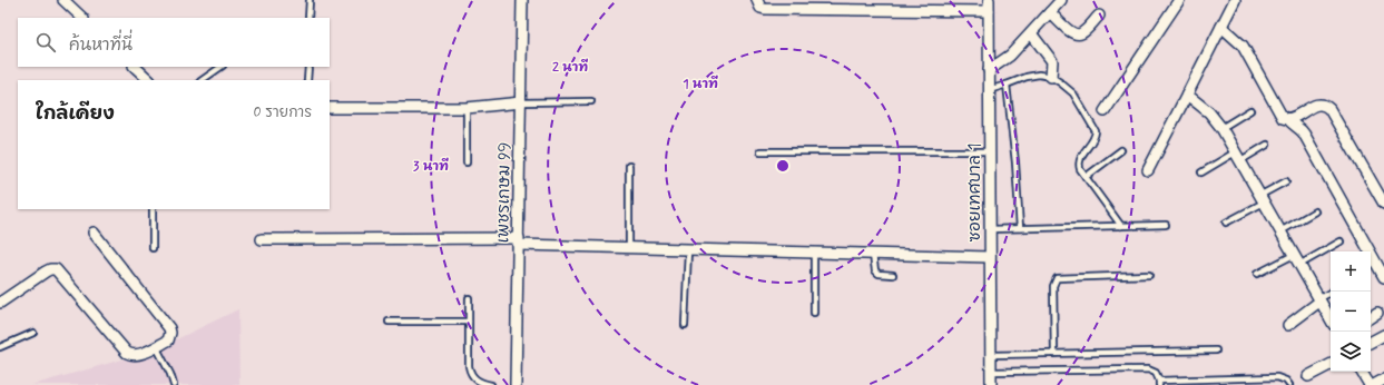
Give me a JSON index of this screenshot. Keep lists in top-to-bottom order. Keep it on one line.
{"streets":{"street":["เพชรเกษม 99","ซอยเทศบาล 1"]},"page":{"search":"ค้นหาที่นี่","heading":["ใกล้เคียง","0 รายการ"],"map_buttons":["+","−"]},"rings":["2 นาที","1 นาที","3 นาที"]}
